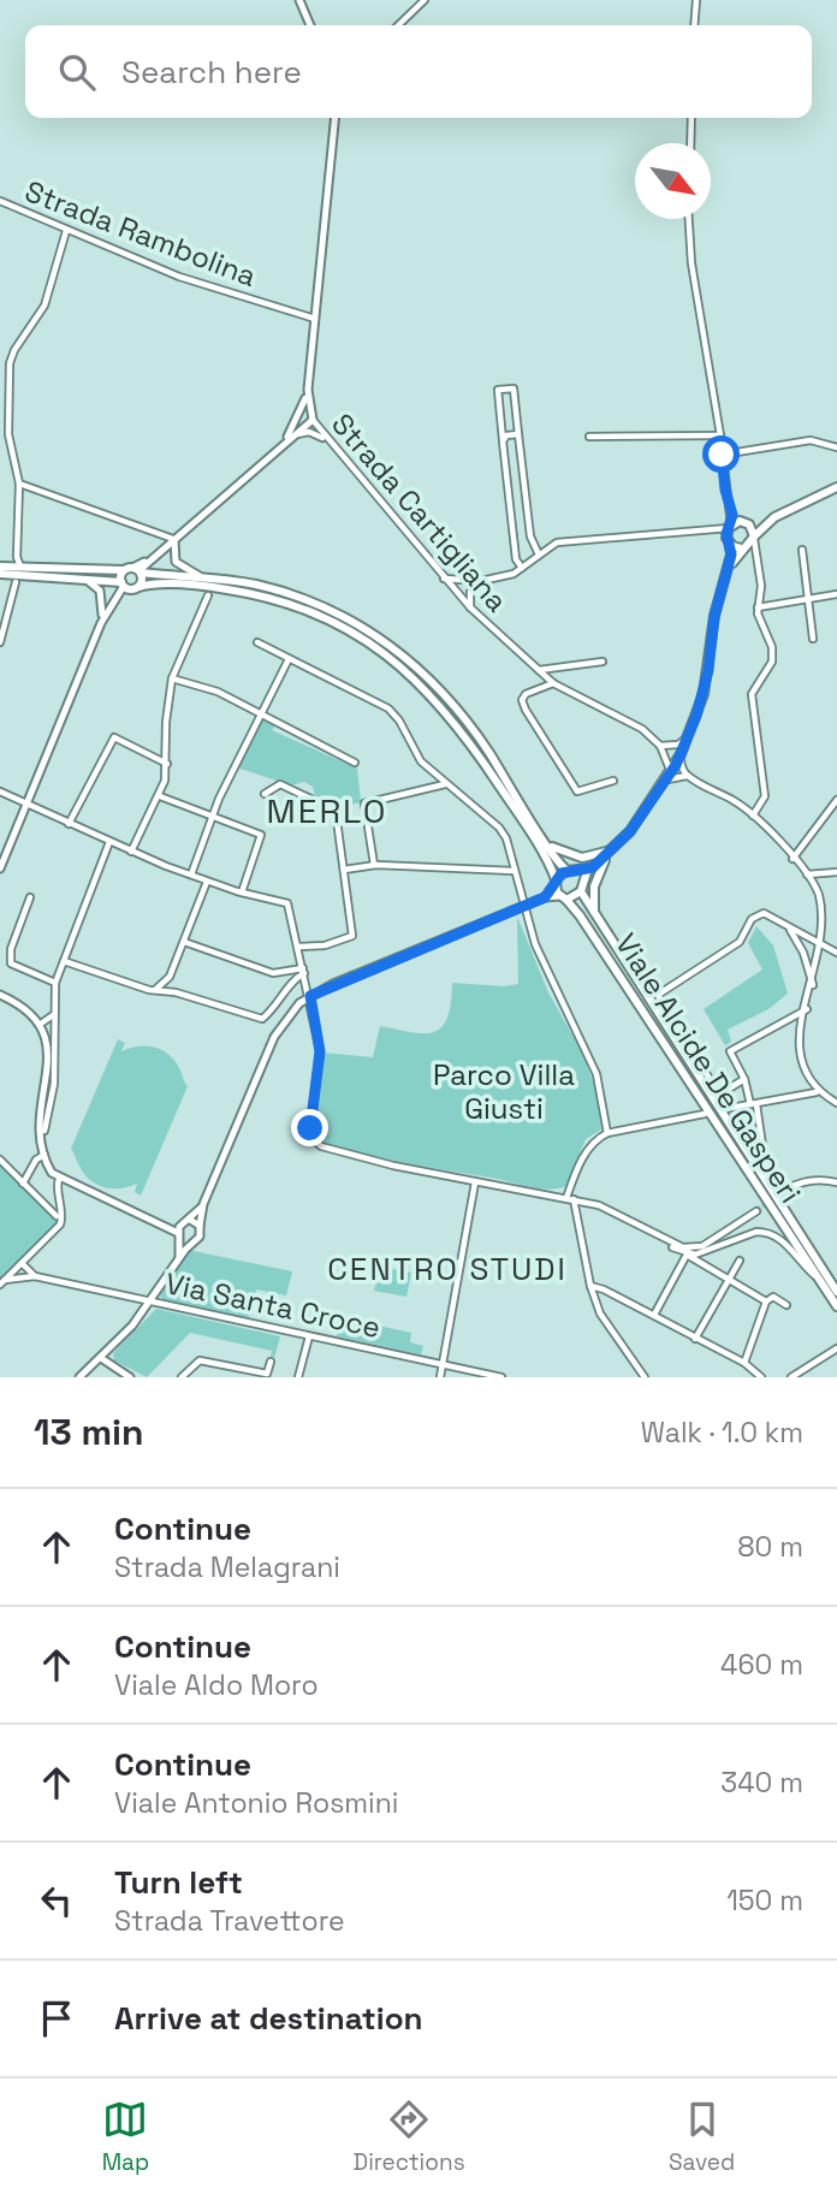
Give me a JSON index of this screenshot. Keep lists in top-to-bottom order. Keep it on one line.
{"streets":{"main road":["Viale Alcide De Gasperi"],"street":["Strada Rambolina","Strada Cartigliana","Via Santa Croce"]},"crossings":[["Strada Rambolina","Strada Cartigliana"]],"districts":["MERLO","CENTRO STUDI"],"parks":["Parco Villa Giusti"],"north":"bottom right","page":{"search":"Search here","heading":["13 min","Walk · 1.0 km"],"list":[["Continue","Strada Melagrani","80 m"],["Continue","Viale Aldo Moro","460 m"],["Continue","Viale Antonio Rosmini","340 m"],["Turn left","Strada Travettore","150 m"],"Arrive at destination"],"nav":["Map","Directions","Saved"]}}
